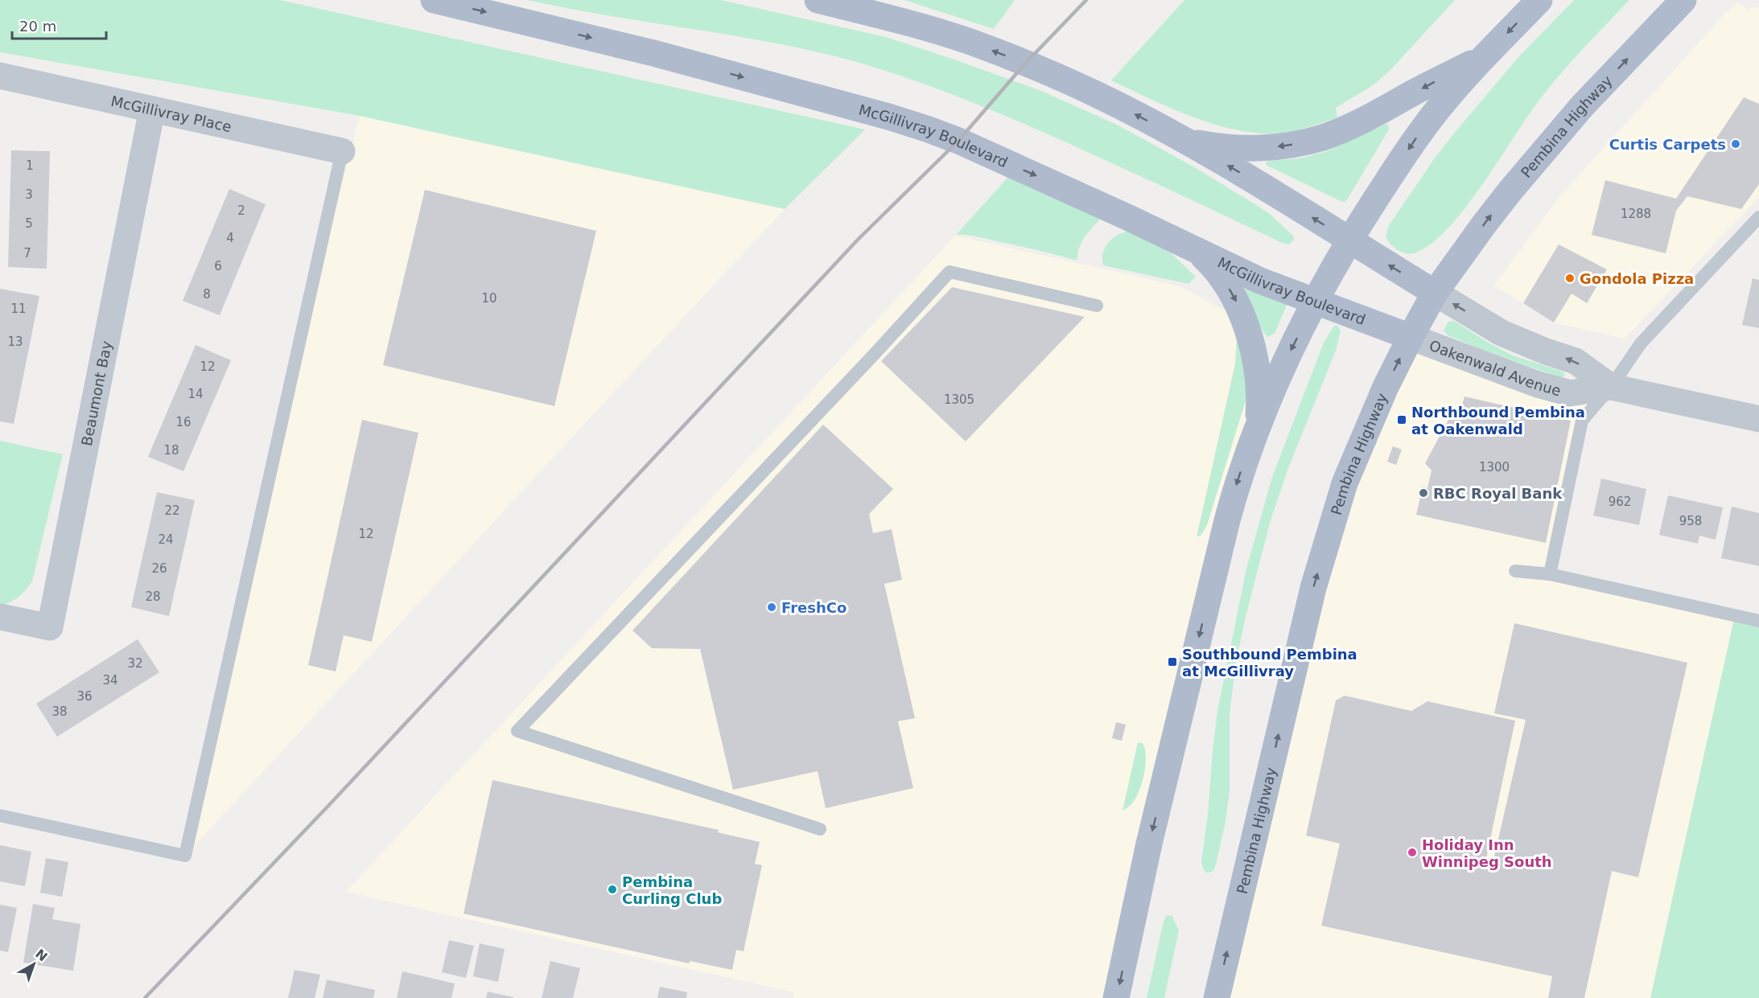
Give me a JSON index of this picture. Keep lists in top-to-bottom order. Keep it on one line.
{"streets":{"main road":["Pembina Highway","McGillivray Boulevard"],"street":["McGillivray Place","Oakenwald Avenue","Beaumont Bay"]},"crossings":[["McGillivray Place","Beaumont Bay"],["Pembina Highway","McGillivray Boulevard"],["Pembina Highway","Oakenwald Avenue"],["McGillivray Boulevard","Oakenwald Avenue"]],"places":{"other":["Curtis Carpets","Gondola Pizza","RBC Royal Bank","FreshCo","Holiday Inn Winnipeg South","Pembina Curling Club"],"transit":["Northbound Pembina at Oakenwald","Southbound Pembina at McGillivray"]},"house_numbers":["1","3","2","1288","5","4","7","6","8","10","11","13","12","14","1305","16","18","1300","962","22","958","12","24","26","28","32","34","36","38"],"scale_bar":"20 m","north":"top right"}
